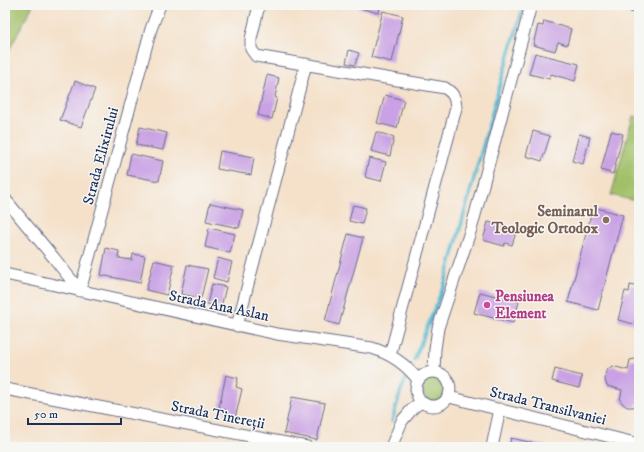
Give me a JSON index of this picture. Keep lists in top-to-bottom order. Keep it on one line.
{"streets":{"street":["Strada Elixirului","Strada Ana Aslan","Strada Transilvaniei","Strada Tinereții"]},"crossings":[["Strada Elixirului","Strada Ana Aslan"],["Strada Ana Aslan","Strada Transilvaniei"]],"places":["Seminarul Teologic Ortodox","Pensiunea Element"],"scale_bar":"50 m"}
